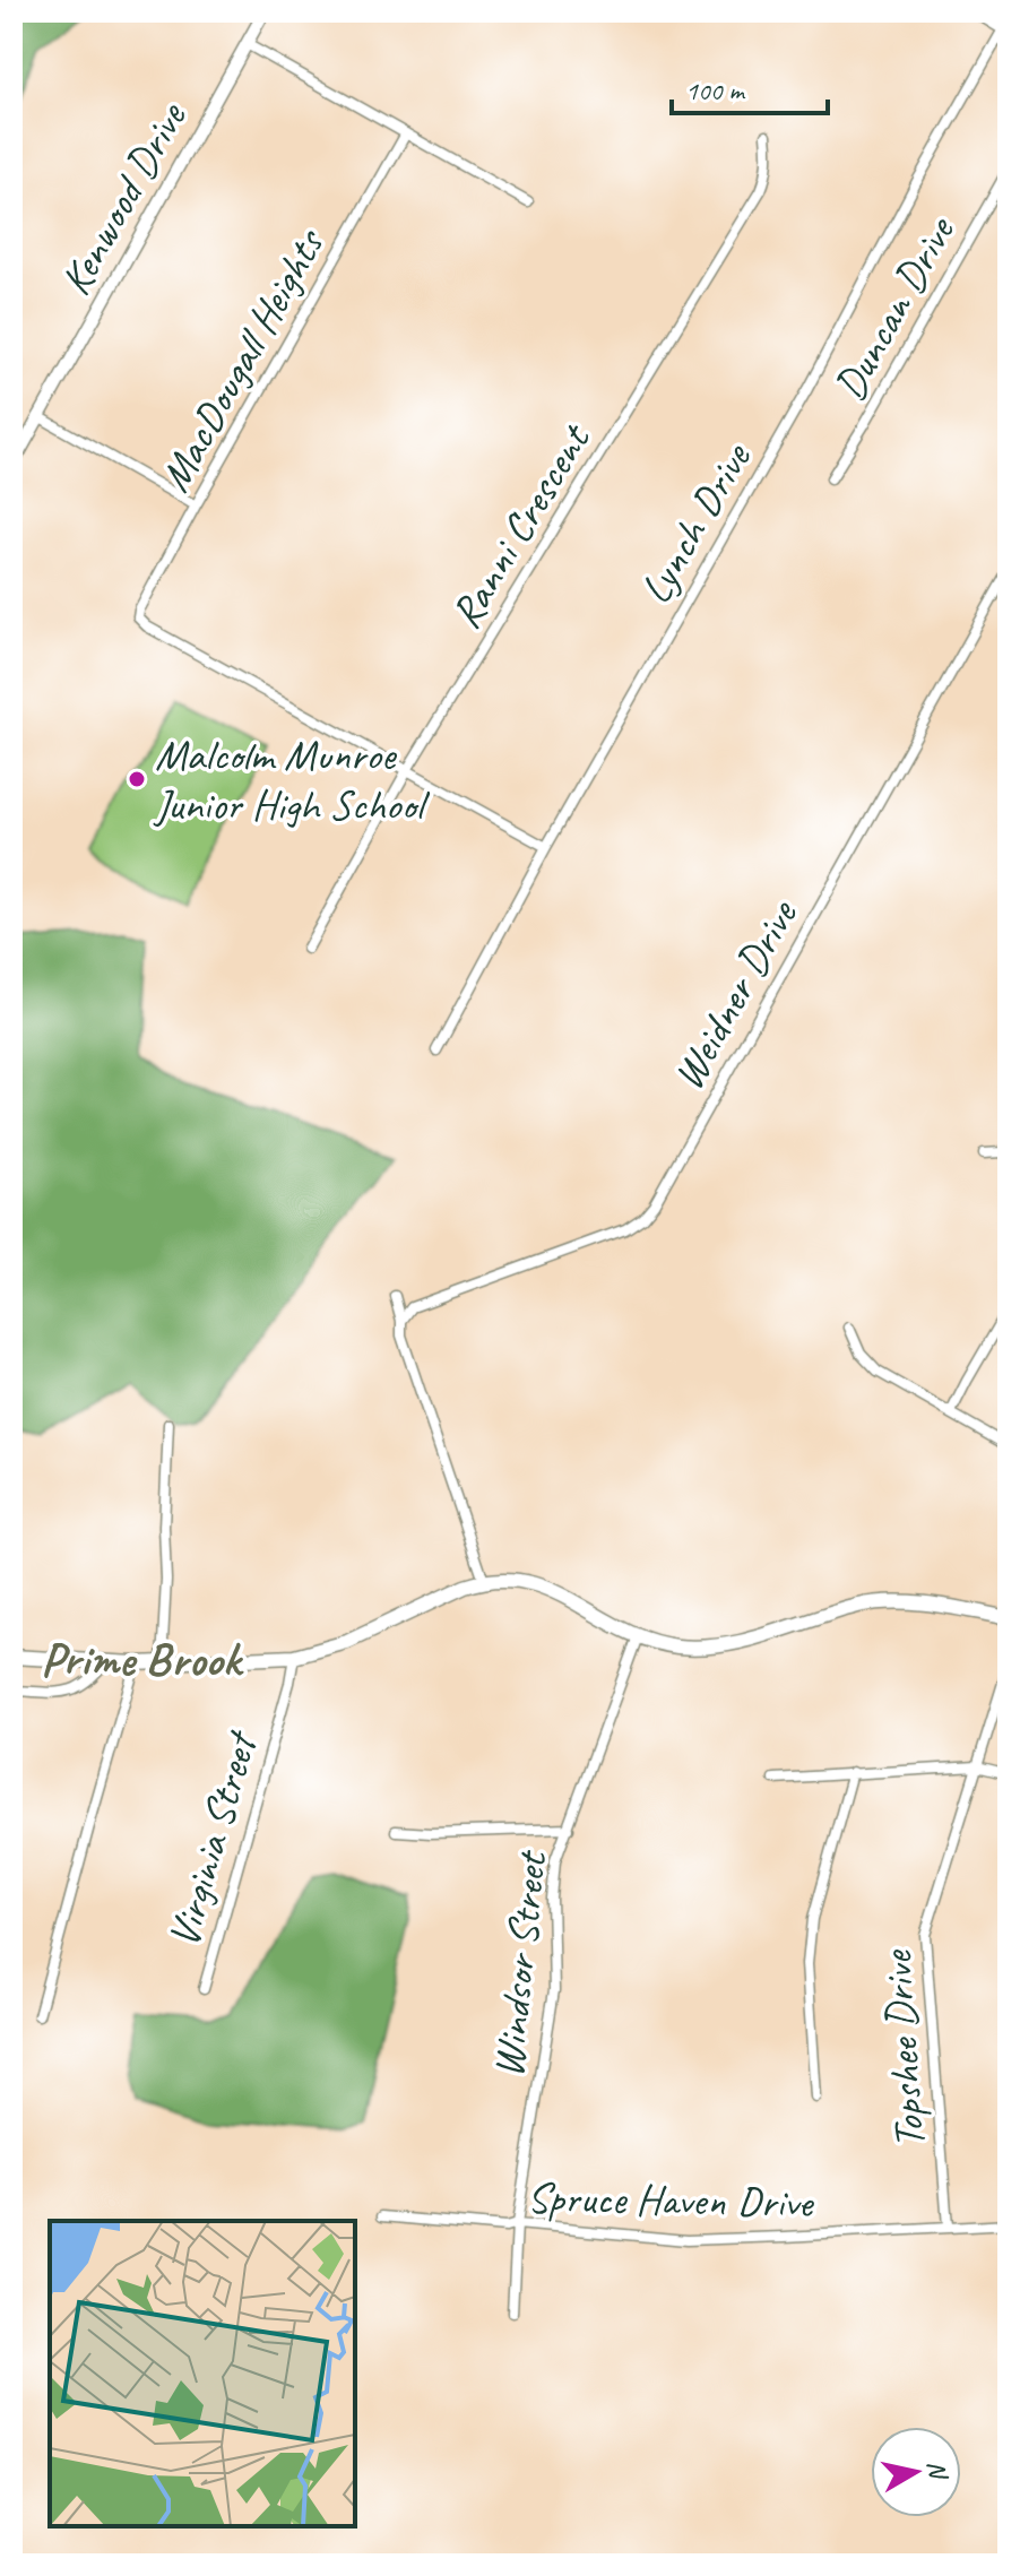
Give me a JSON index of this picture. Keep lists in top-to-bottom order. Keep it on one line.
{"streets":{"street":["Kenwood Drive","Duncan Drive","MacDougall Heights","Lynch Drive","Ranni Crescent","Weidner Drive","Virginia Street","Windsor Street","Topshee Drive","Spruce Haven Drive"]},"crossings":[["MacDougall Heights","Ranni Crescent"],["Windsor Street","Spruce Haven Drive"],["Topshee Drive","Spruce Haven Drive"]],"districts":["Prime Brook"],"places":["Malcolm Munroe Junior High School"],"scale_bar":"100 m","north":"right"}
